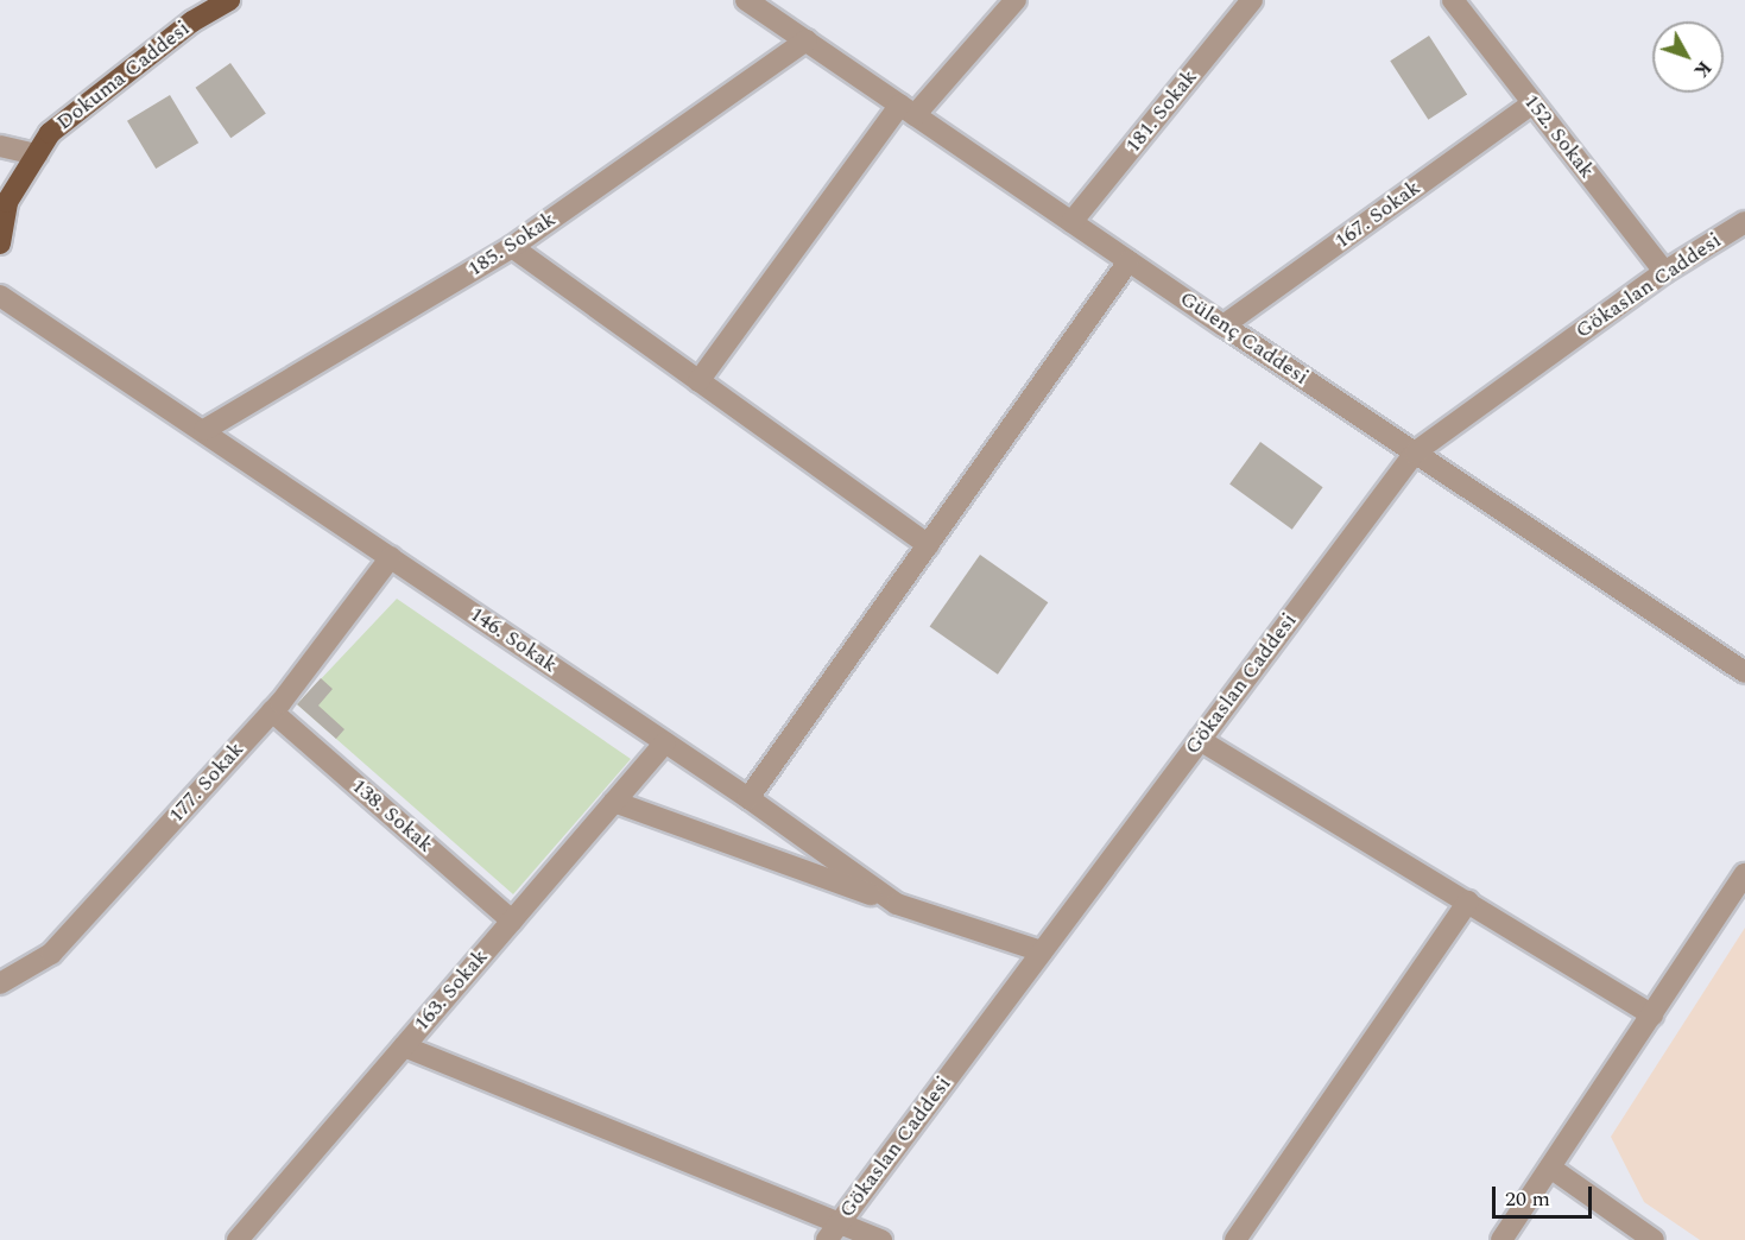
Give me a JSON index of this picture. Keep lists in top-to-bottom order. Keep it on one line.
{"streets":{"main road":["Dokuma Caddesi"],"street":["181. Sokak","152. Sokak","167. Sokak","185. Sokak","Gökaslan Caddesi","Gülenç Caddesi","146. Sokak","177. Sokak","138. Sokak","163. Sokak"]},"crossings":[["181. Sokak","Gülenç Caddesi"],["152. Sokak","167. Sokak"],["152. Sokak","Gökaslan Caddesi"],["167. Sokak","Gülenç Caddesi"],["185. Sokak","Gülenç Caddesi"],["185. Sokak","146. Sokak"],["Gökaslan Caddesi","Gülenç Caddesi"],["Gökaslan Caddesi","146. Sokak"],["146. Sokak","177. Sokak"],["146. Sokak","163. Sokak"],["177. Sokak","138. Sokak"],["138. Sokak","163. Sokak"]],"scale_bar":"20 m","north":"bottom right"}
